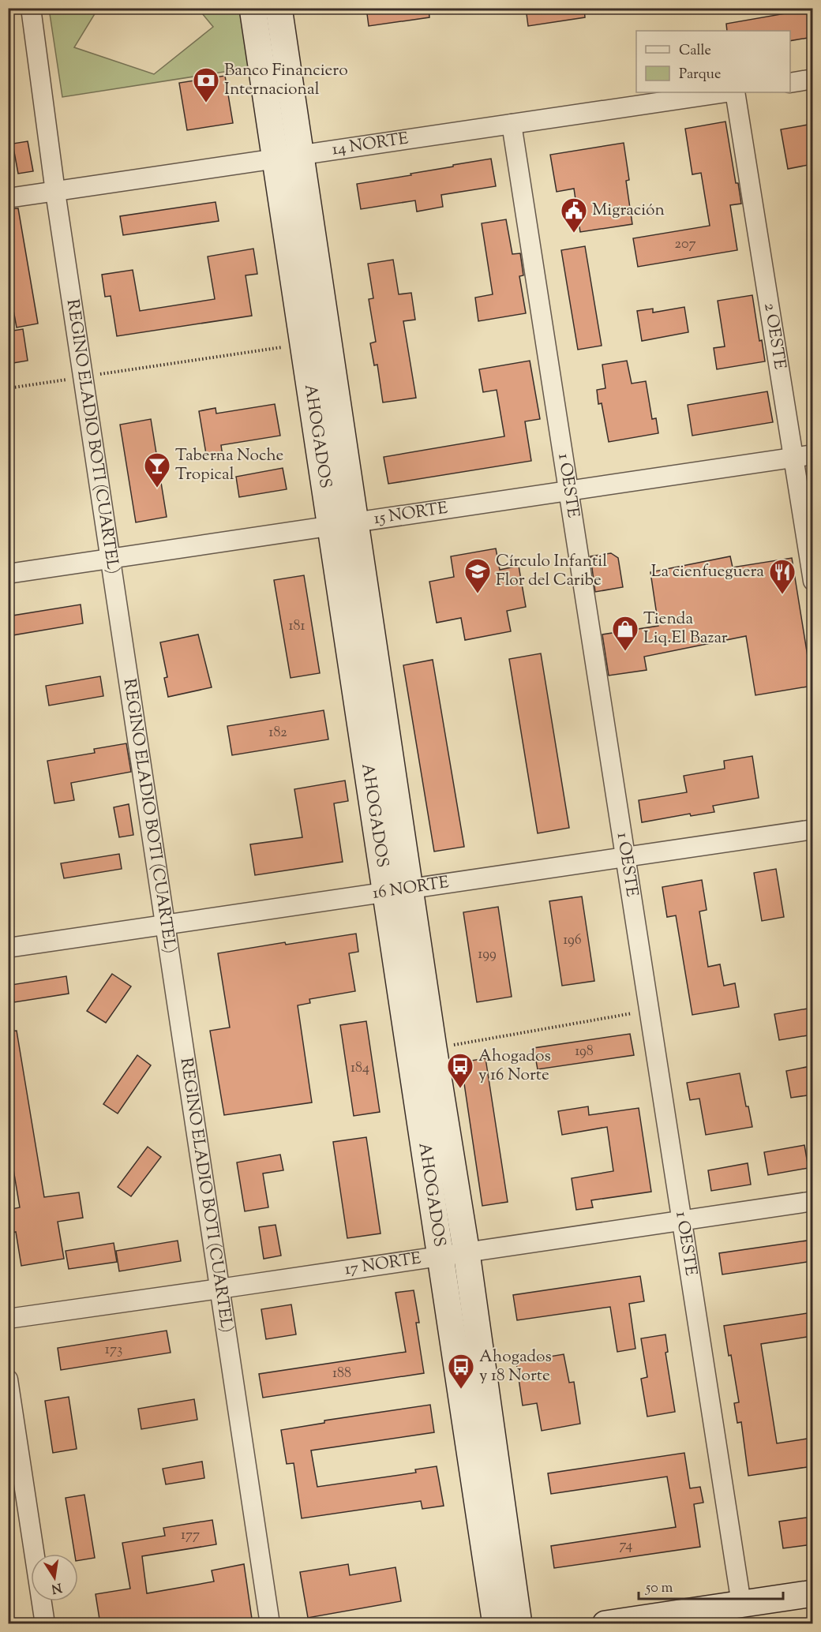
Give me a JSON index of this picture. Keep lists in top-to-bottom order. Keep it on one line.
{"streets":{"main road":["AHOGADOS"],"street":["14 NORTE","2 OESTE","REGINO ELADIO BOTI (CUARTEL)","1 OESTE","15 NORTE","16 NORTE","17 NORTE"]},"crossings":[["14 NORTE","AHOGADOS"],["14 NORTE","REGINO ELADIO BOTI (CUARTEL)"],["14 NORTE","1 OESTE"],["2 OESTE","15 NORTE"],["AHOGADOS","15 NORTE"],["AHOGADOS","16 NORTE"],["AHOGADOS","17 NORTE"],["REGINO ELADIO BOTI (CUARTEL)","15 NORTE"],["REGINO ELADIO BOTI (CUARTEL)","16 NORTE"],["REGINO ELADIO BOTI (CUARTEL)","17 NORTE"],["1 OESTE","15 NORTE"],["1 OESTE","16 NORTE"],["1 OESTE","17 NORTE"]],"places":{"bank":["Banco Financiero Internacional"],"public building":["Migración"],"bar":["Taberna Noche Tropical"],"school or university":["Círculo Infantil Flor del Caribe"],"restaurant":["La cienfueguera"],"shop":["Tienda Liq.El Bazar"],"bus stop":["Ahogados y 16 Norte","Ahogados y 18 Norte"]},"house_numbers":["207","181","182","196","199","198","184","173","188","177","74"],"legend":["Calle","Parque"],"scale_bar":"50 m","north":"bottom"}
